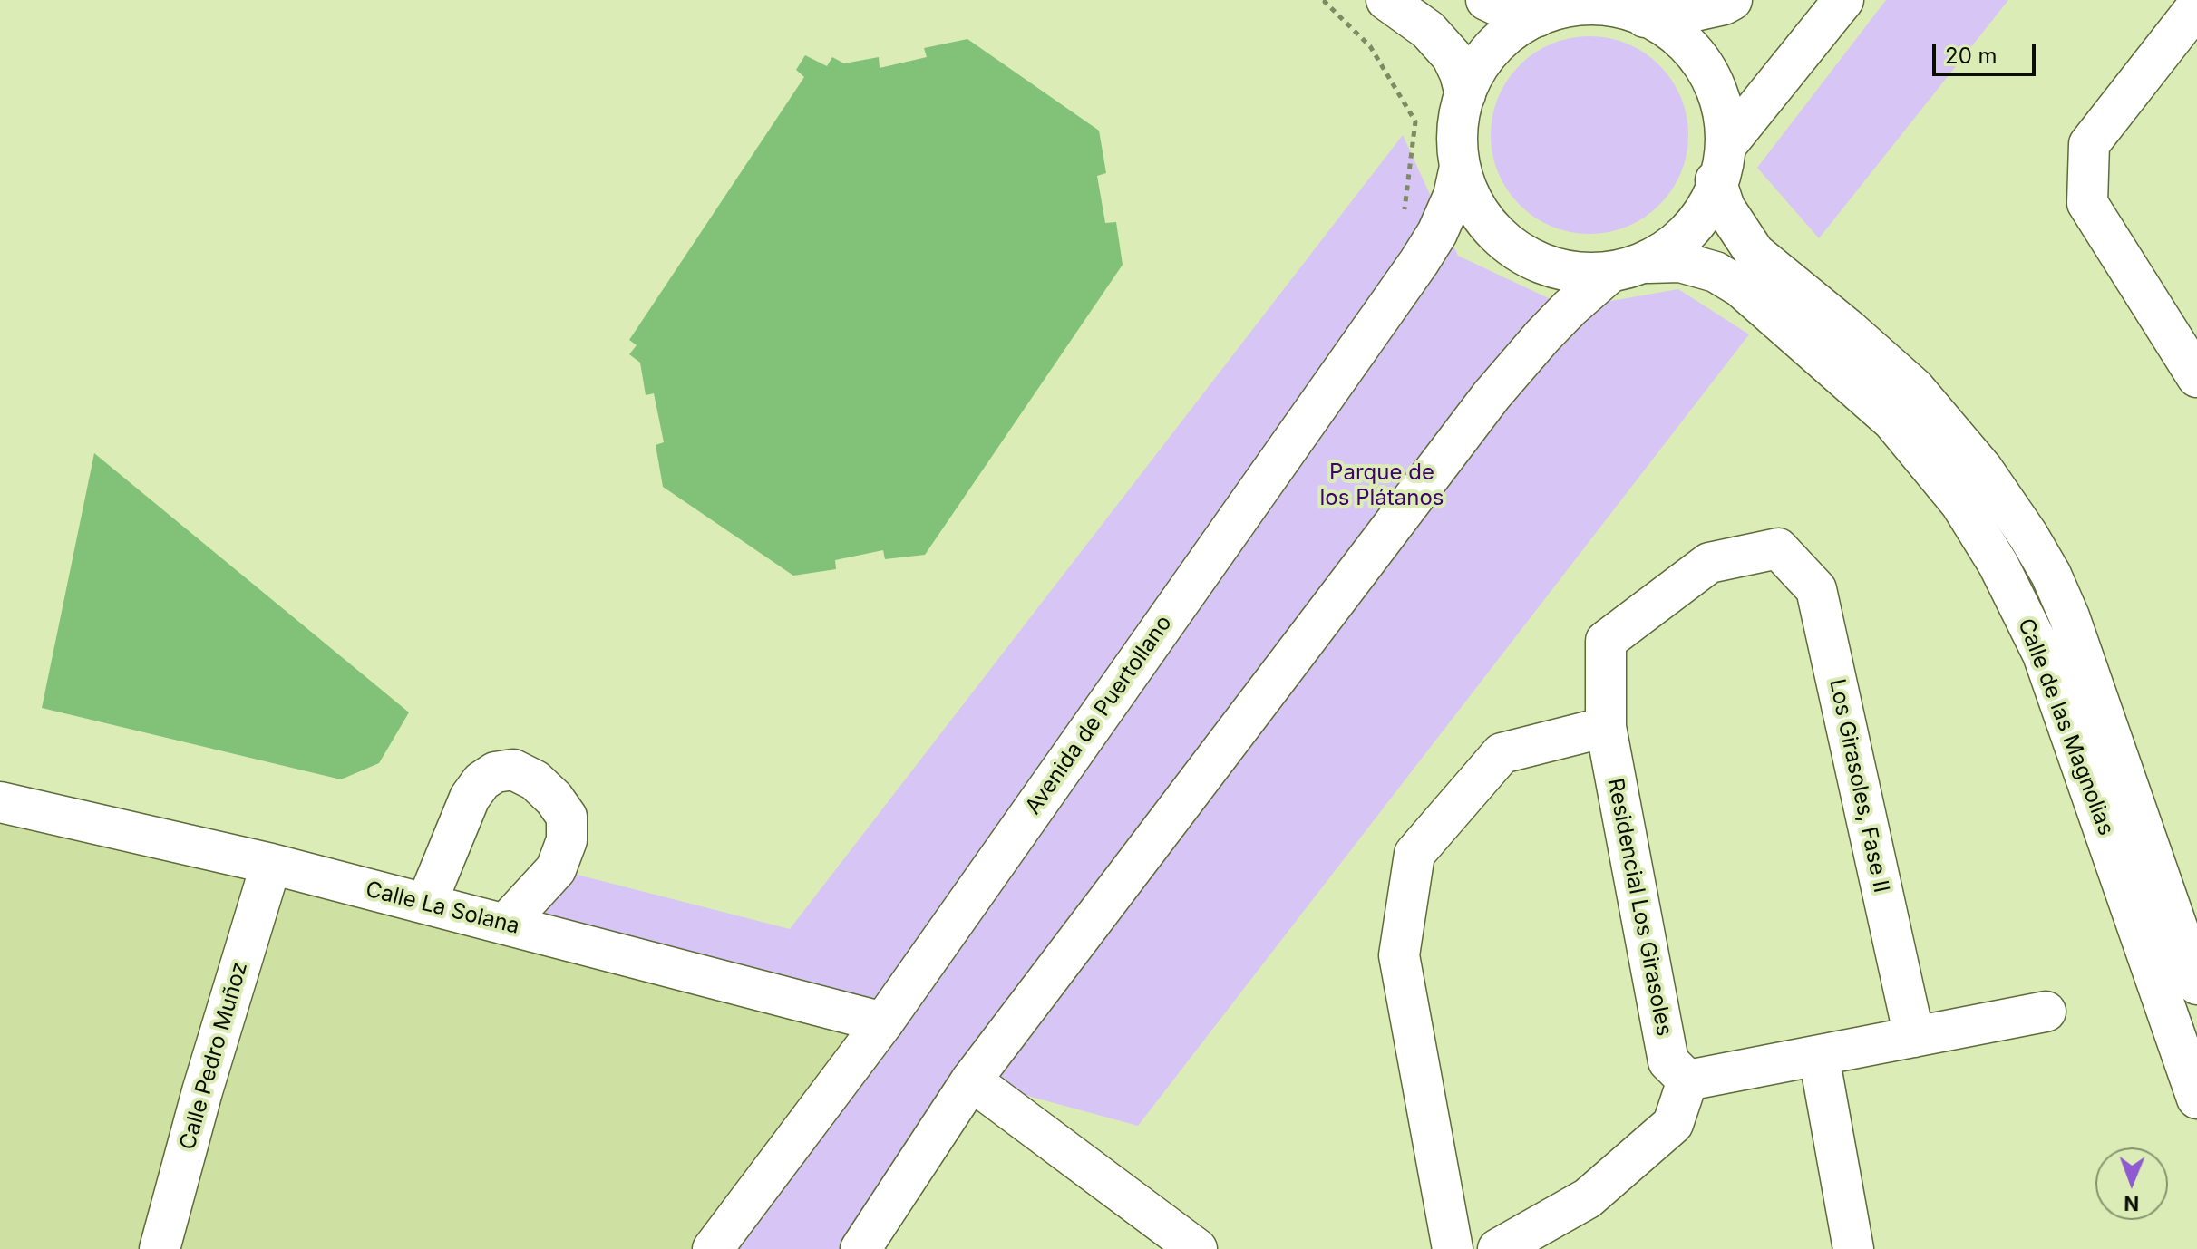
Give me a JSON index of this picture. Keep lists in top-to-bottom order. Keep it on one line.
{"streets":{"main road":["Avenida de Puertollano","Calle de las Magnolias","Los Girasoles, Fase II","Residencial Los Girasoles","Calle La Solana","Calle Pedro Muñoz"]},"crossings":[["Avenida de Puertollano","Calle La Solana"],["Los Girasoles, Fase II","Residencial Los Girasoles"],["Calle La Solana","Calle Pedro Muñoz"]],"parks":["Parque de los Plátanos"],"scale_bar":"20 m","north":"bottom"}
